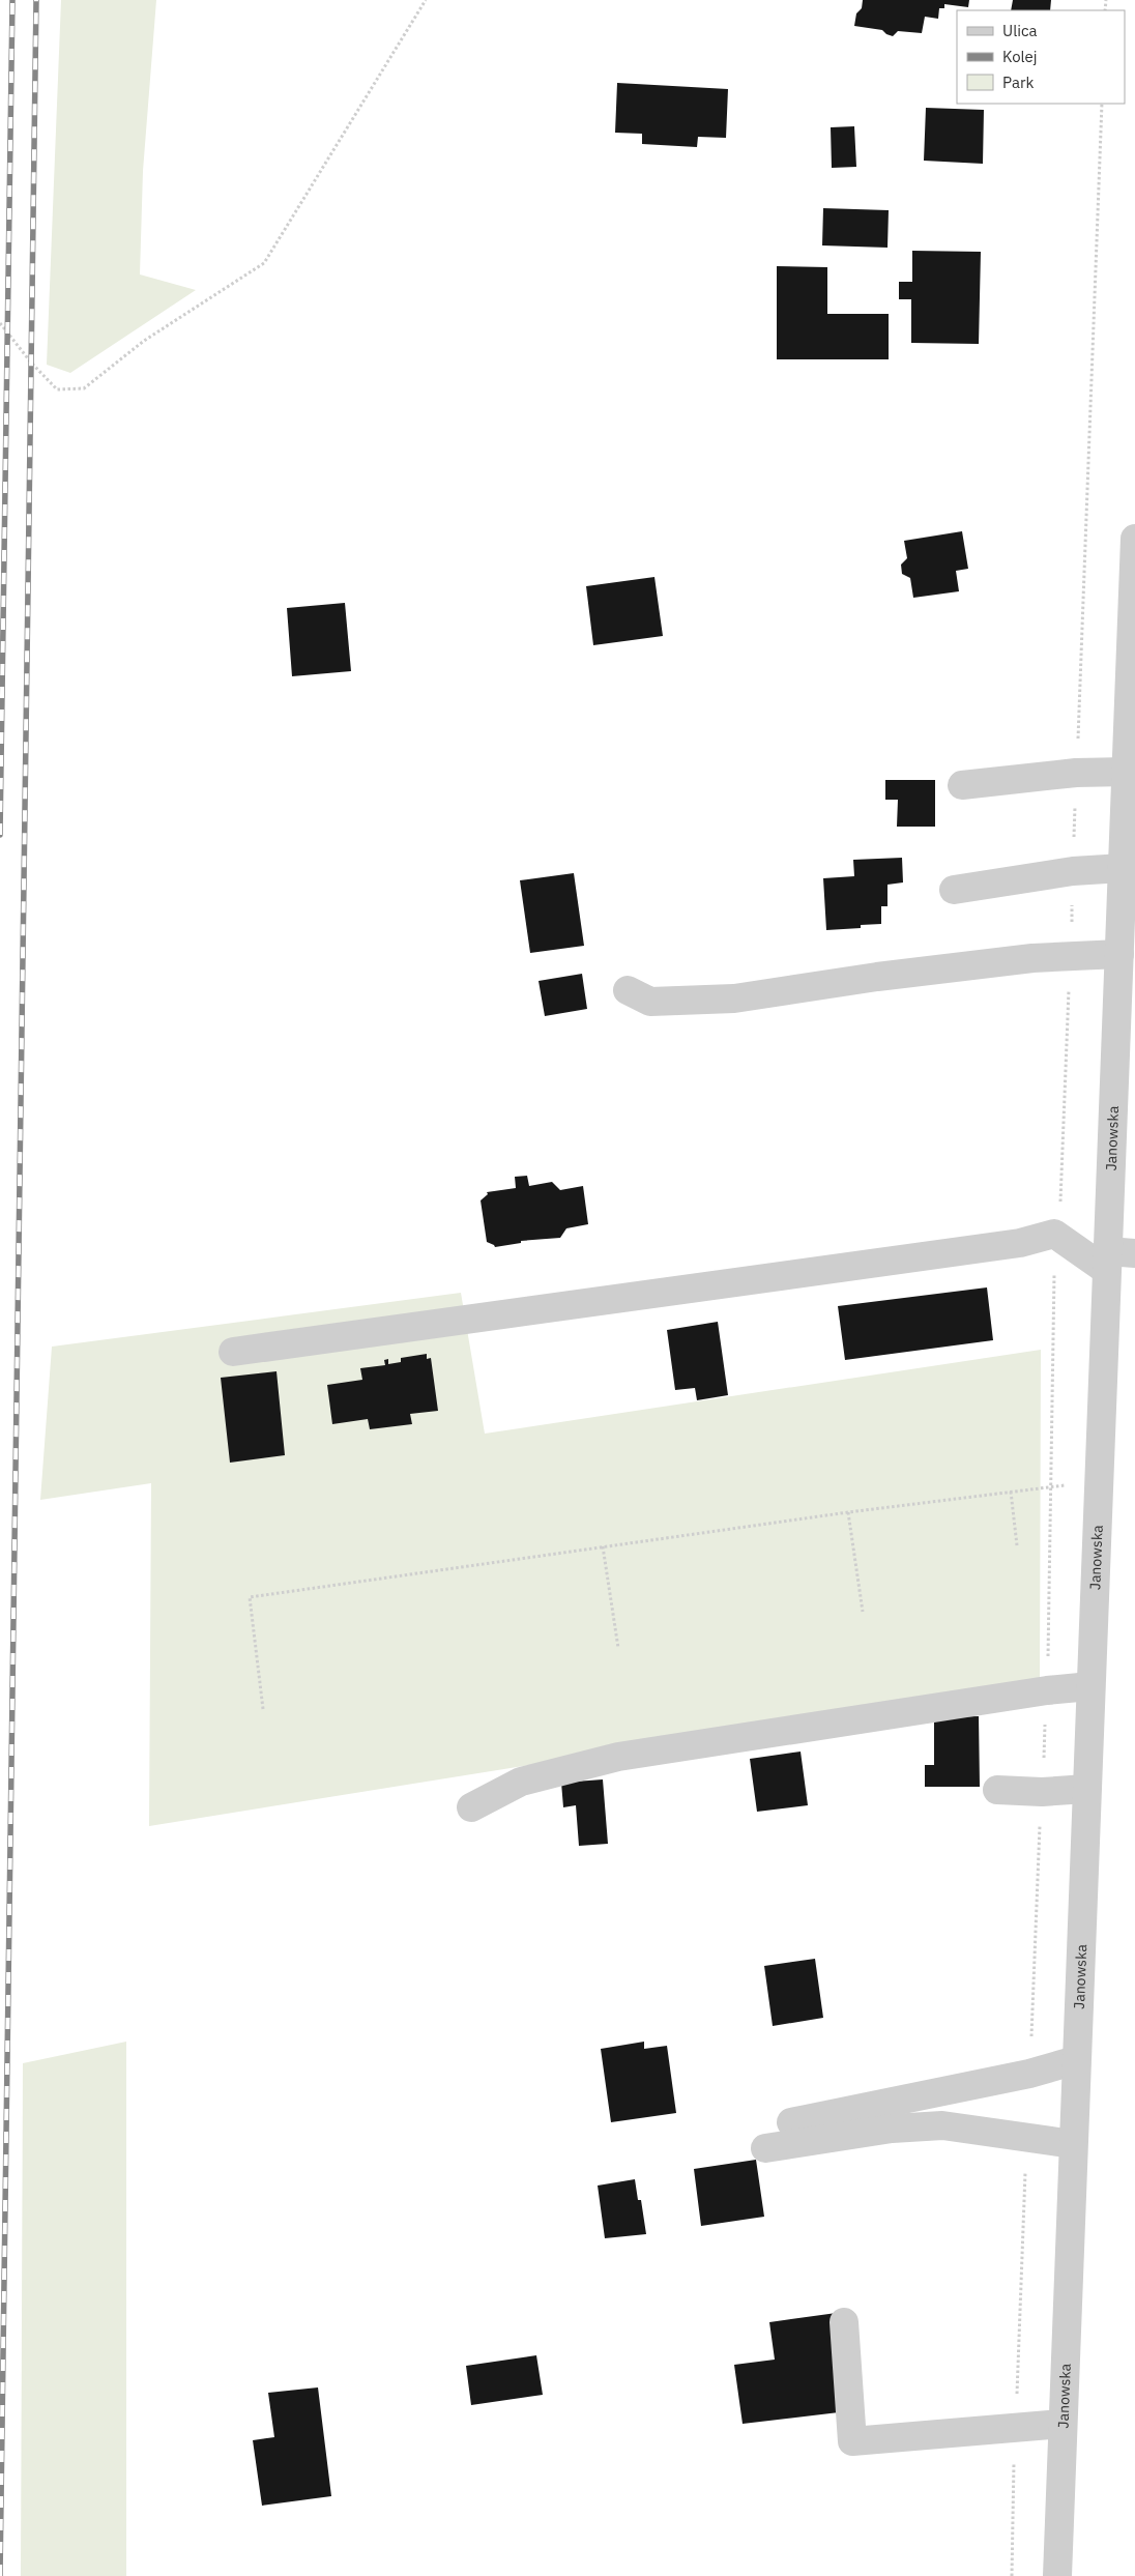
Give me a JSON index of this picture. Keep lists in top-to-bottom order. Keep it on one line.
{"streets":{"street":["Janowska"]},"legend":["Ulica","Kolej","Park"]}
